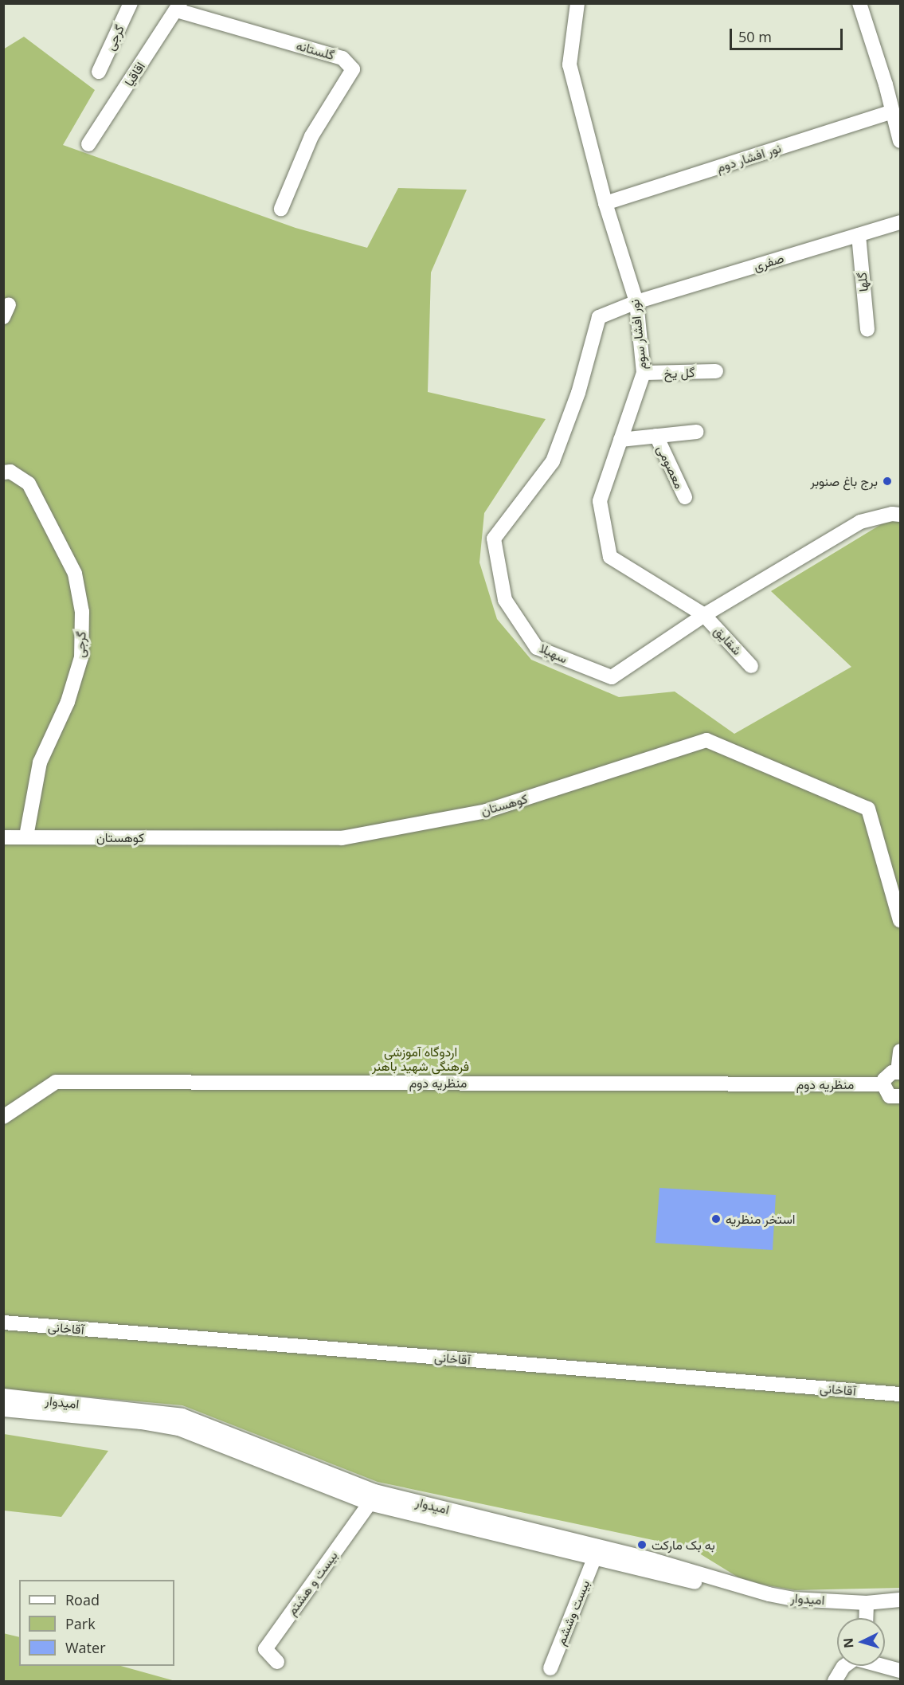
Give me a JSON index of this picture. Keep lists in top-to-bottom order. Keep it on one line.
{"streets":{"street":["گرجی","گلستانه","اقاقیا","نور افشار دوم","صفری","گلها","نور افشار سوم","گل یخ","معصومی","شقایق","سهیلا","کوهستان","منظریه دوم","آقاخانی","امیدوار","بیست و هشتم","بیست وششم"]},"crossings":[["گرجی","کوهستان"],["گلستانه","اقاقیا"],["نور افشار دوم","نور افشار سوم"],["صفری","گلها"],["صفری","نور افشار سوم"],["صفری","سهیلا"],["نور افشار سوم","گل یخ"],["نور افشار سوم","معصومی"],["نور افشار سوم","شقایق"],["نور افشار سوم","سهیلا"],["شقایق","سهیلا"],["امیدوار","بیست و هشتم"],["امیدوار","بیست وششم"]],"parks":["اردوگاه آموزشی فرهنگی شهید باهنر"],"places":["برج باغ صنوبر","استخر منظریه","به بک مارکت"],"legend":["Road","Park","Water"],"scale_bar":"50 m","north":"left"}
